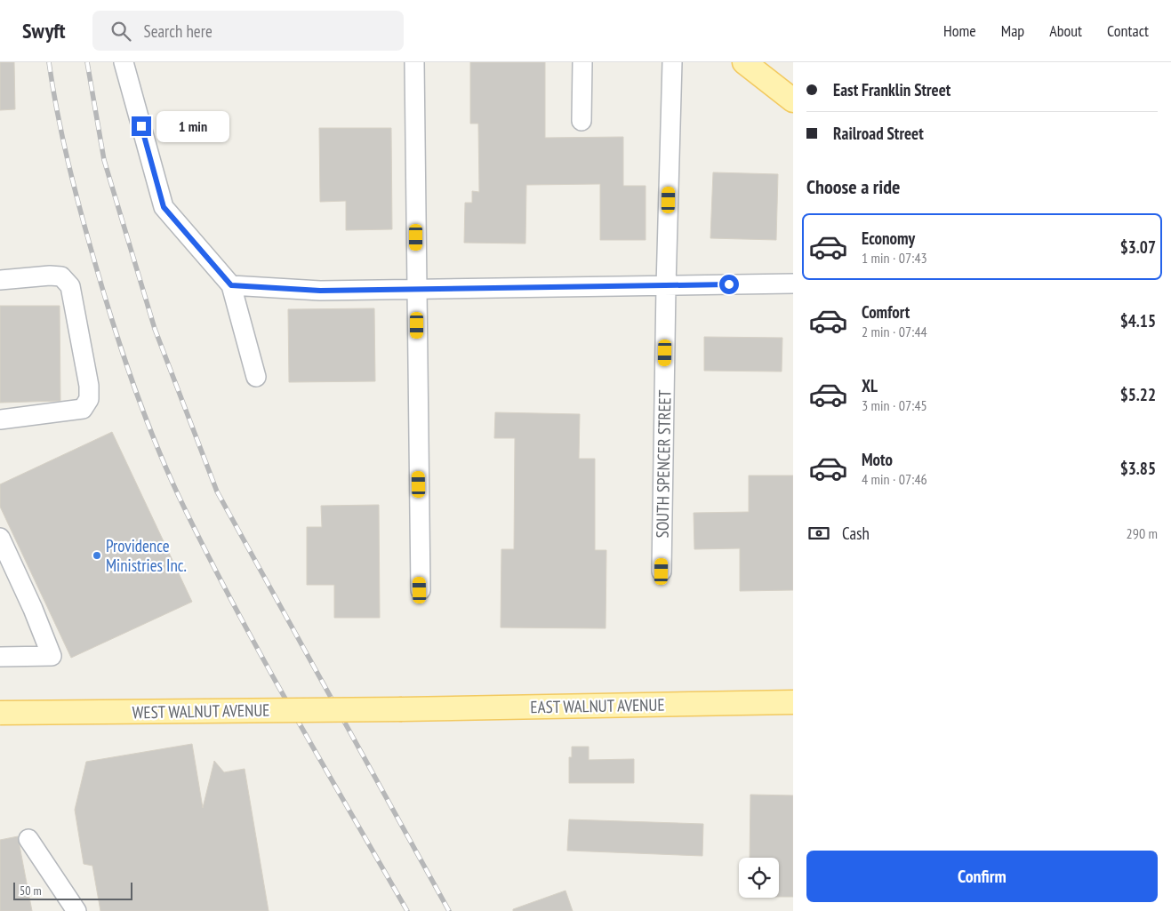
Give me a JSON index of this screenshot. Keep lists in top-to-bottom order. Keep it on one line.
{"streets":{"main road":["EAST WALNUT AVENUE","WEST WALNUT AVENUE"],"street":["SOUTH SPENCER STREET"]},"crossings":[["EAST WALNUT AVENUE","WEST WALNUT AVENUE"]],"places":["Providence Ministries Inc."],"scale_bar":"50 m","page":{"header":"Swyft","search":"Search here","nav":["Home","Map","About","Contact"],"banner":["East Franklin Street","Railroad Street"],"bubble":"1 min","heading":"Choose a ride","list":[{"name":"Economy","note":"1 min · 07:43","value":"$3.07"},{"name":"Comfort","note":"2 min · 07:44","value":"$4.15"},{"name":"XL","note":"3 min · 07:45","value":"$5.22"},{"name":"Moto","note":"4 min · 07:46","value":"$3.85"}],"pay":["Cash","290 m"],"buttons":"Confirm","scale":"50 m"}}
